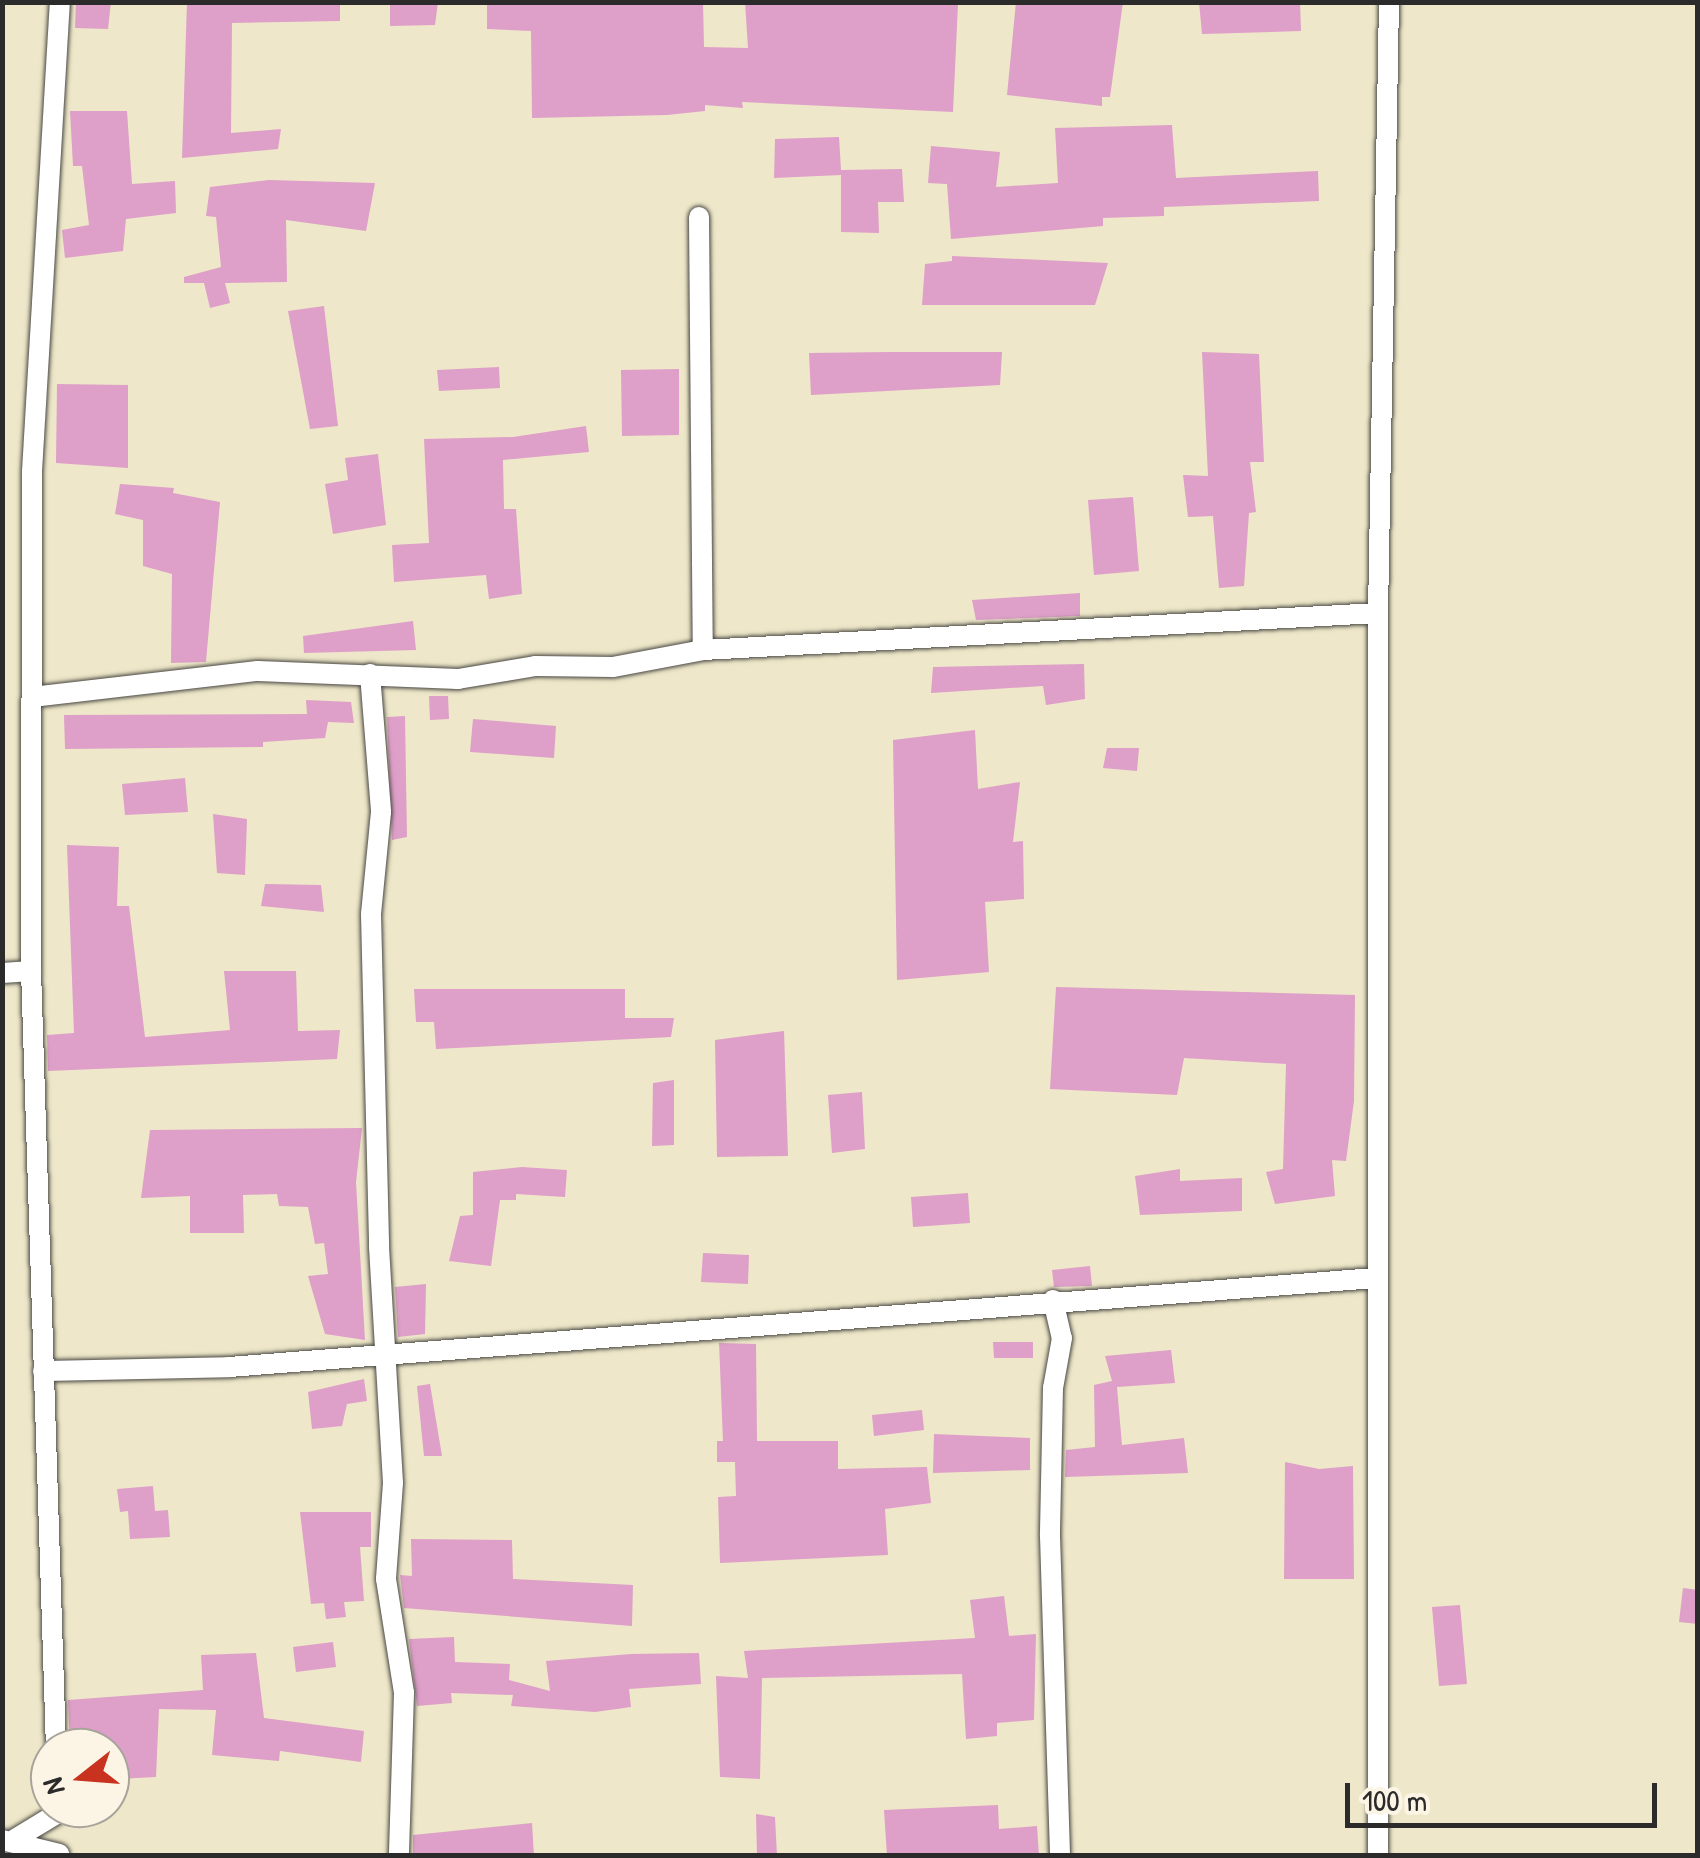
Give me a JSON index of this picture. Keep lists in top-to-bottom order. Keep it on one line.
{"scale_bar":"100 m","north":"left"}
